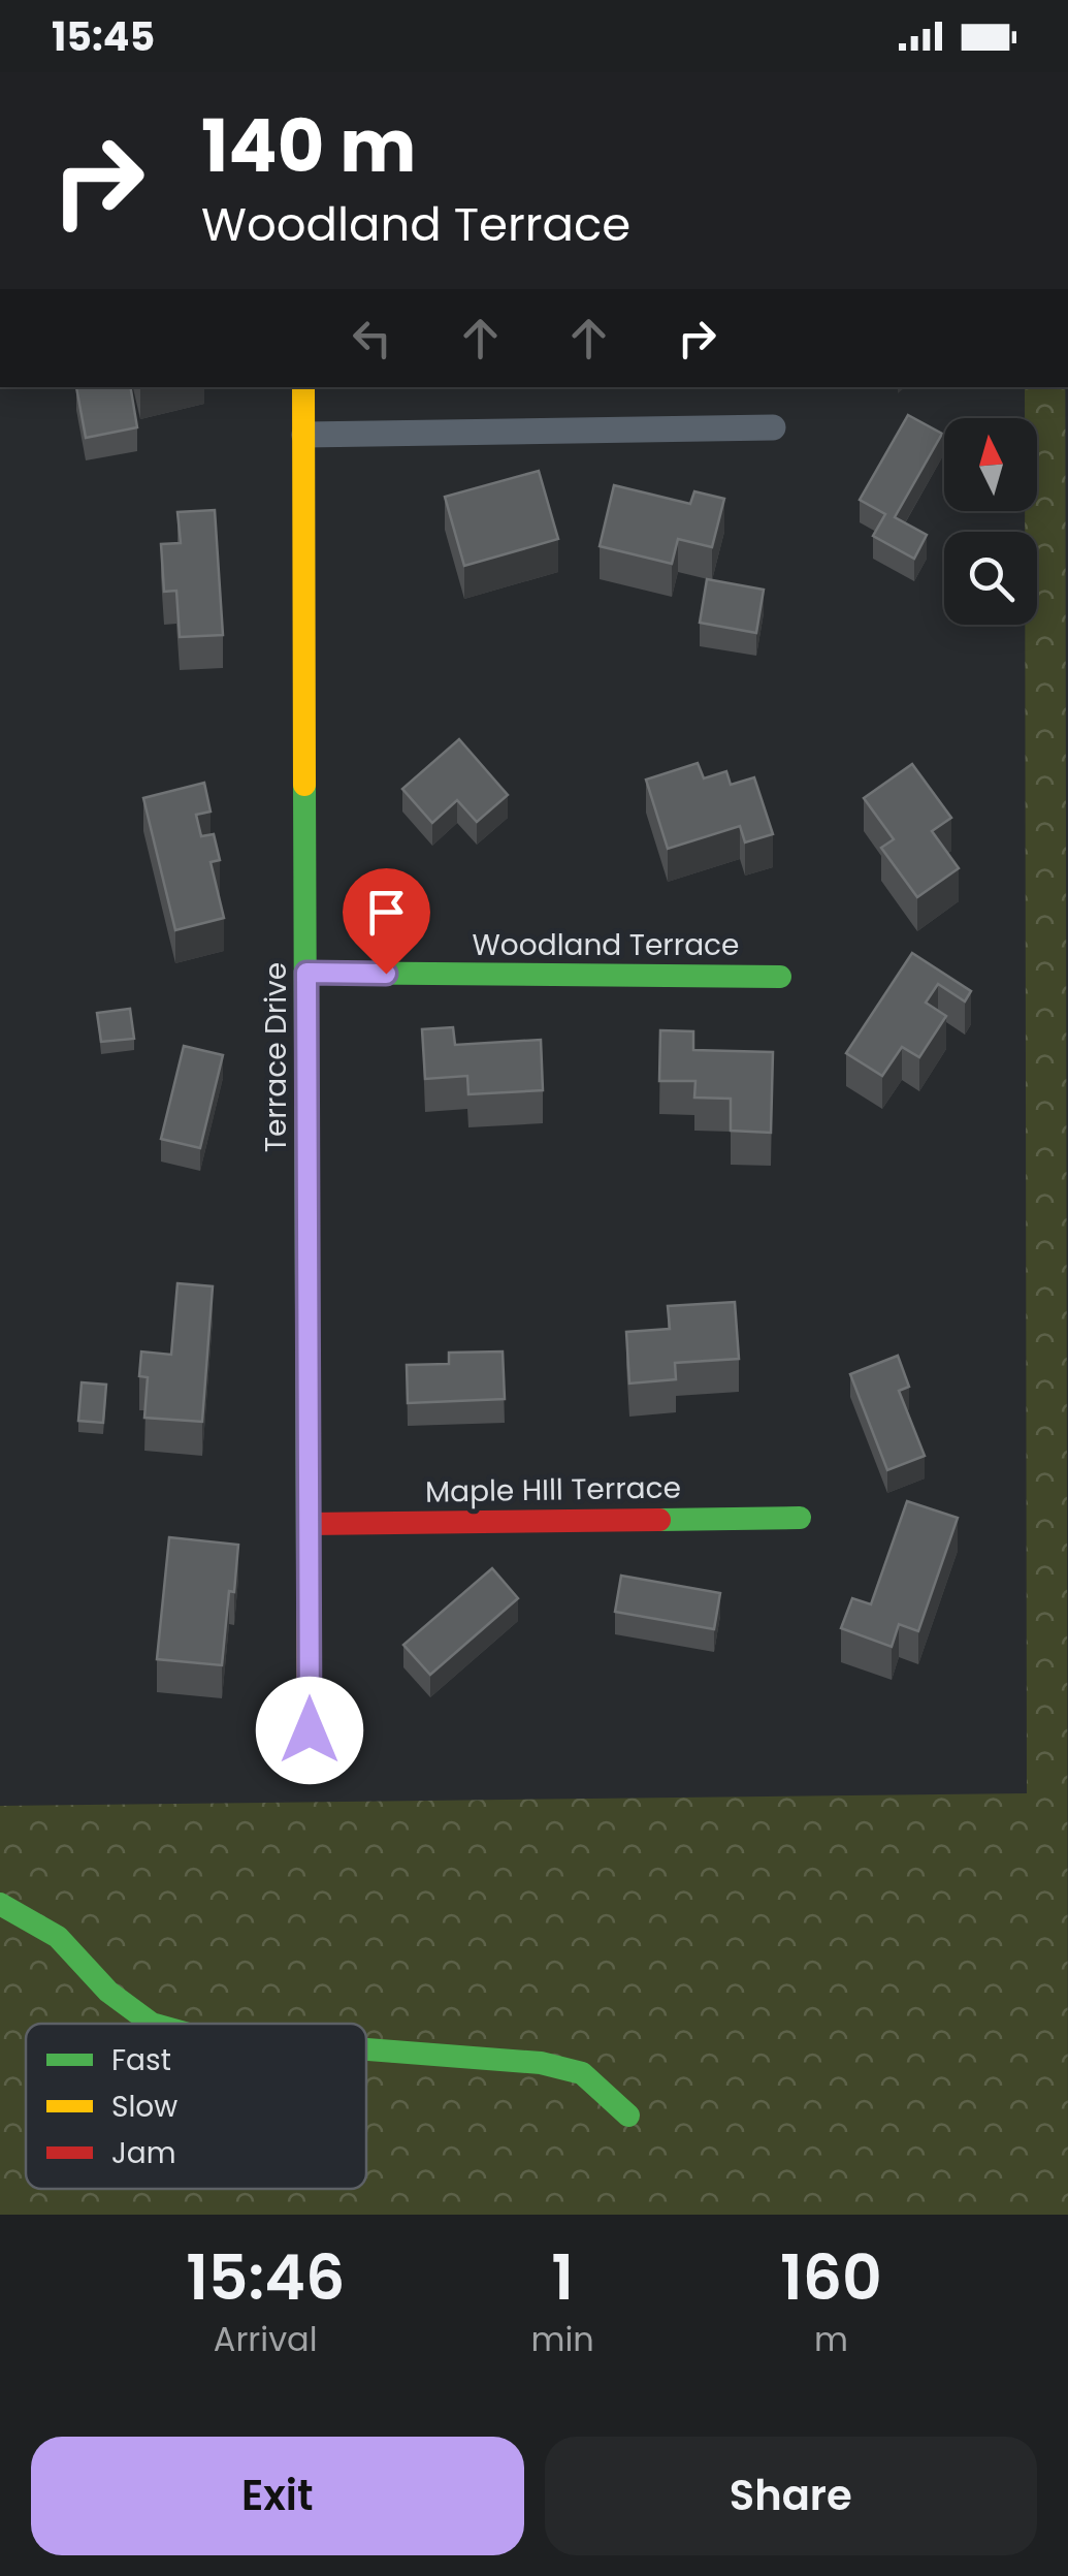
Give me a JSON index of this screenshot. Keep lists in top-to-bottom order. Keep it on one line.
{"streets":{"street":["Woodland Terrace","Terrace Drive","Maple HIll Terrace"]},"crossings":[["Woodland Terrace","Terrace Drive"],["Terrace Drive","Maple HIll Terrace"]],"legend":["Fast","Slow","Jam"],"north":"top","page":{"status":"15:45","turn":["140 m","Woodland Terrace"],"eta":["15:46","Arrival","1","min","160","m"],"buttons":["Exit","Share"]}}
